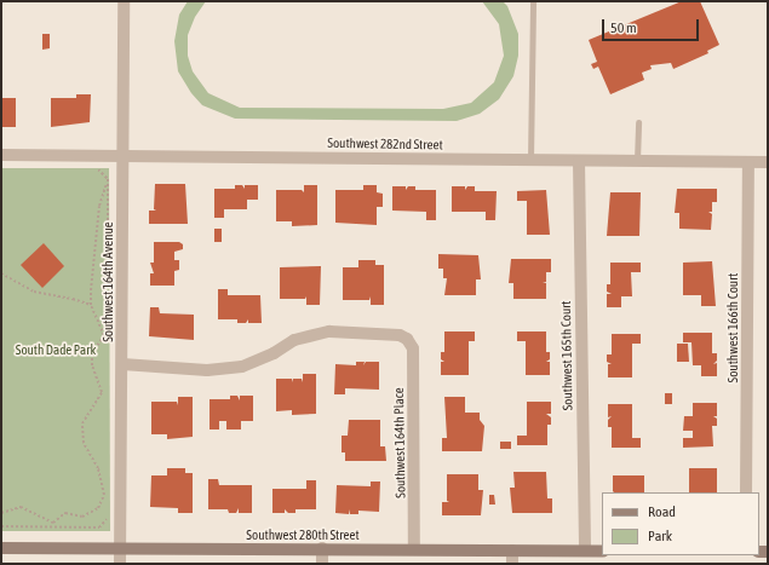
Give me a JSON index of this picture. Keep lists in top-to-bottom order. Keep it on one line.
{"streets":{"street":["Southwest 282nd Street","Southwest 164th Avenue","Southwest 166th Court","Southwest 165th Court","Southwest 164th Place","Southwest 280th Street"]},"crossings":[["Southwest 282nd Street","Southwest 164th Avenue"],["Southwest 282nd Street","Southwest 166th Court"],["Southwest 282nd Street","Southwest 165th Court"],["Southwest 164th Avenue","Southwest 164th Place"],["Southwest 164th Avenue","Southwest 280th Street"],["Southwest 165th Court","Southwest 280th Street"],["Southwest 164th Place","Southwest 280th Street"]],"parks":["South Dade Park"],"legend":["Road","Park"],"scale_bar":"50 m"}
